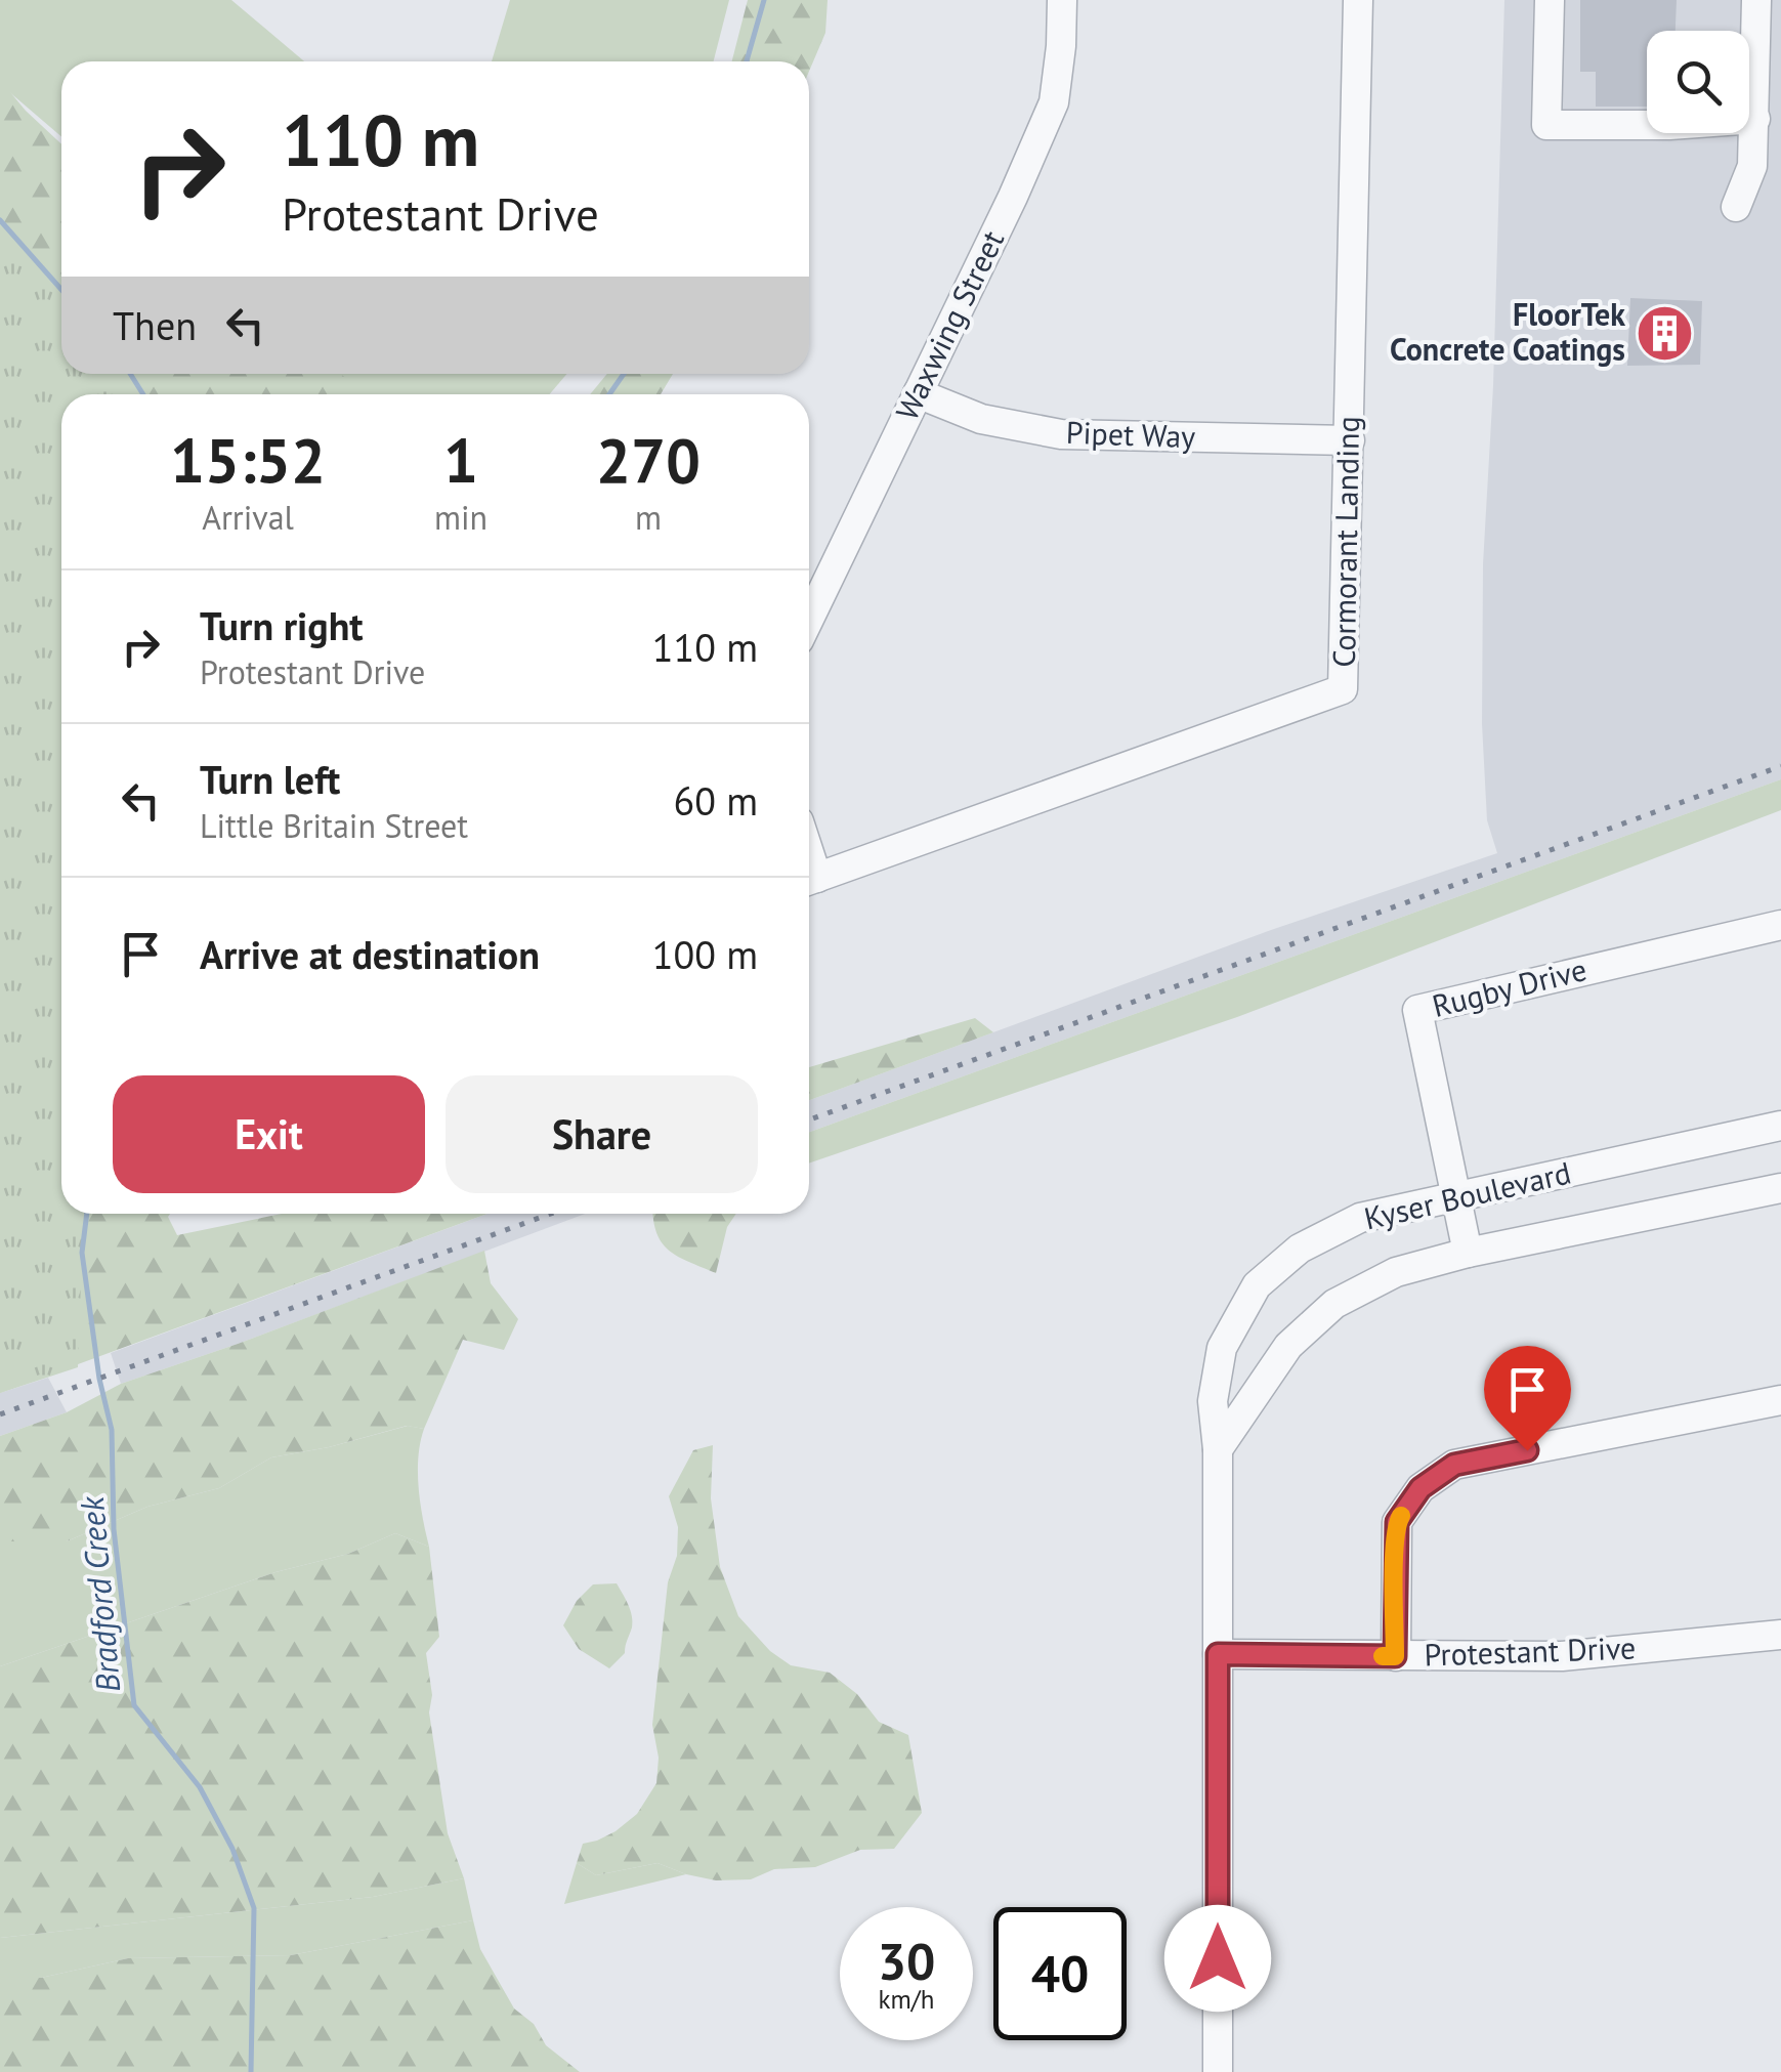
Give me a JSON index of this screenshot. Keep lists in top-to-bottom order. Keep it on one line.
{"streets":{"street":["Waxwing Street","Pipet Way","Cormorant Landing","Rugby Drive","Kyser Boulevard","Protestant Drive"]},"crossings":[["Waxwing Street","Pipet Way"],["Pipet Way","Cormorant Landing"],["Rugby Drive","Kyser Boulevard"]],"water":["Bradford Creek"],"places":{"building":["FloorTek Concrete Coatings"]},"page":{"turn":["110 m","Protestant Drive"],"then":"Then","eta":["15:52","Arrival","1","min","270","m"],"list":[{"name":"Turn right","note":"Protestant Drive","value":"110 m"},{"name":"Turn left","note":"Little Britain Street","value":"60 m"},{"name":"Arrive at destination","value":"100 m"}],"buttons":["Exit","Share"],"speed":"30 km/h","limit":"40"}}
